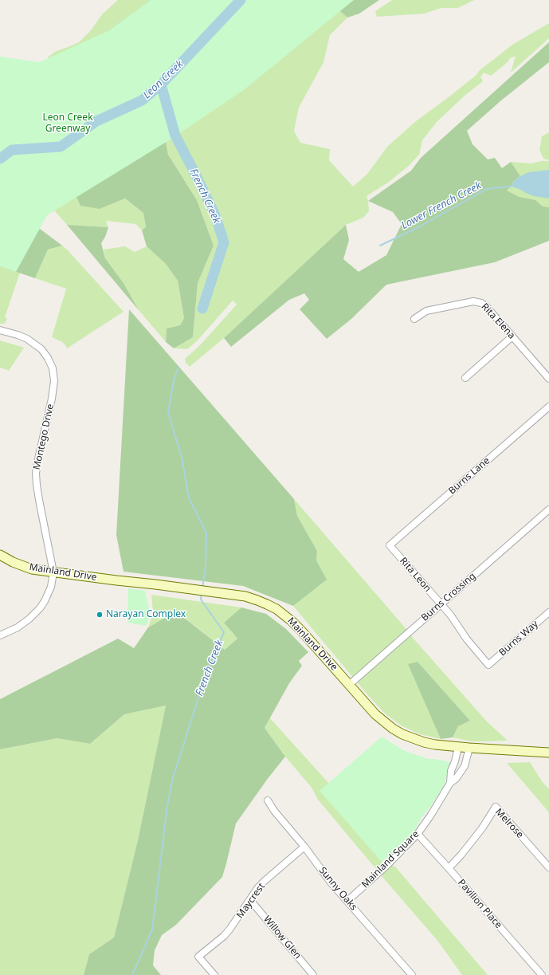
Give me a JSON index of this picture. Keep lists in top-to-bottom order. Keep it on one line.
{"streets":{"main road":["Mainland Drive"],"street":["Rita Elena","Montego Drive","Burns Lane","Rita Leon","Burns Crossing","Burns Way","Melrose","Mainland Square","Sunny Oaks","Maycrest","Pavilion Place","Willow Glen"]},"crossings":[["Montego Drive","Mainland Drive"],["Burns Lane","Rita Leon"],["Mainland Drive","Burns Crossing"],["Mainland Drive","Mainland Square"],["Rita Leon","Burns Crossing"],["Rita Leon","Burns Way"],["Melrose","Pavilion Place"],["Mainland Square","Sunny Oaks"],["Mainland Square","Pavilion Place"],["Sunny Oaks","Maycrest"],["Maycrest","Willow Glen"]],"water":["Leon Creek","French Creek","Lower French Creek"],"parks":["Leon Creek Greenway"],"places":["Narayan Complex"]}
